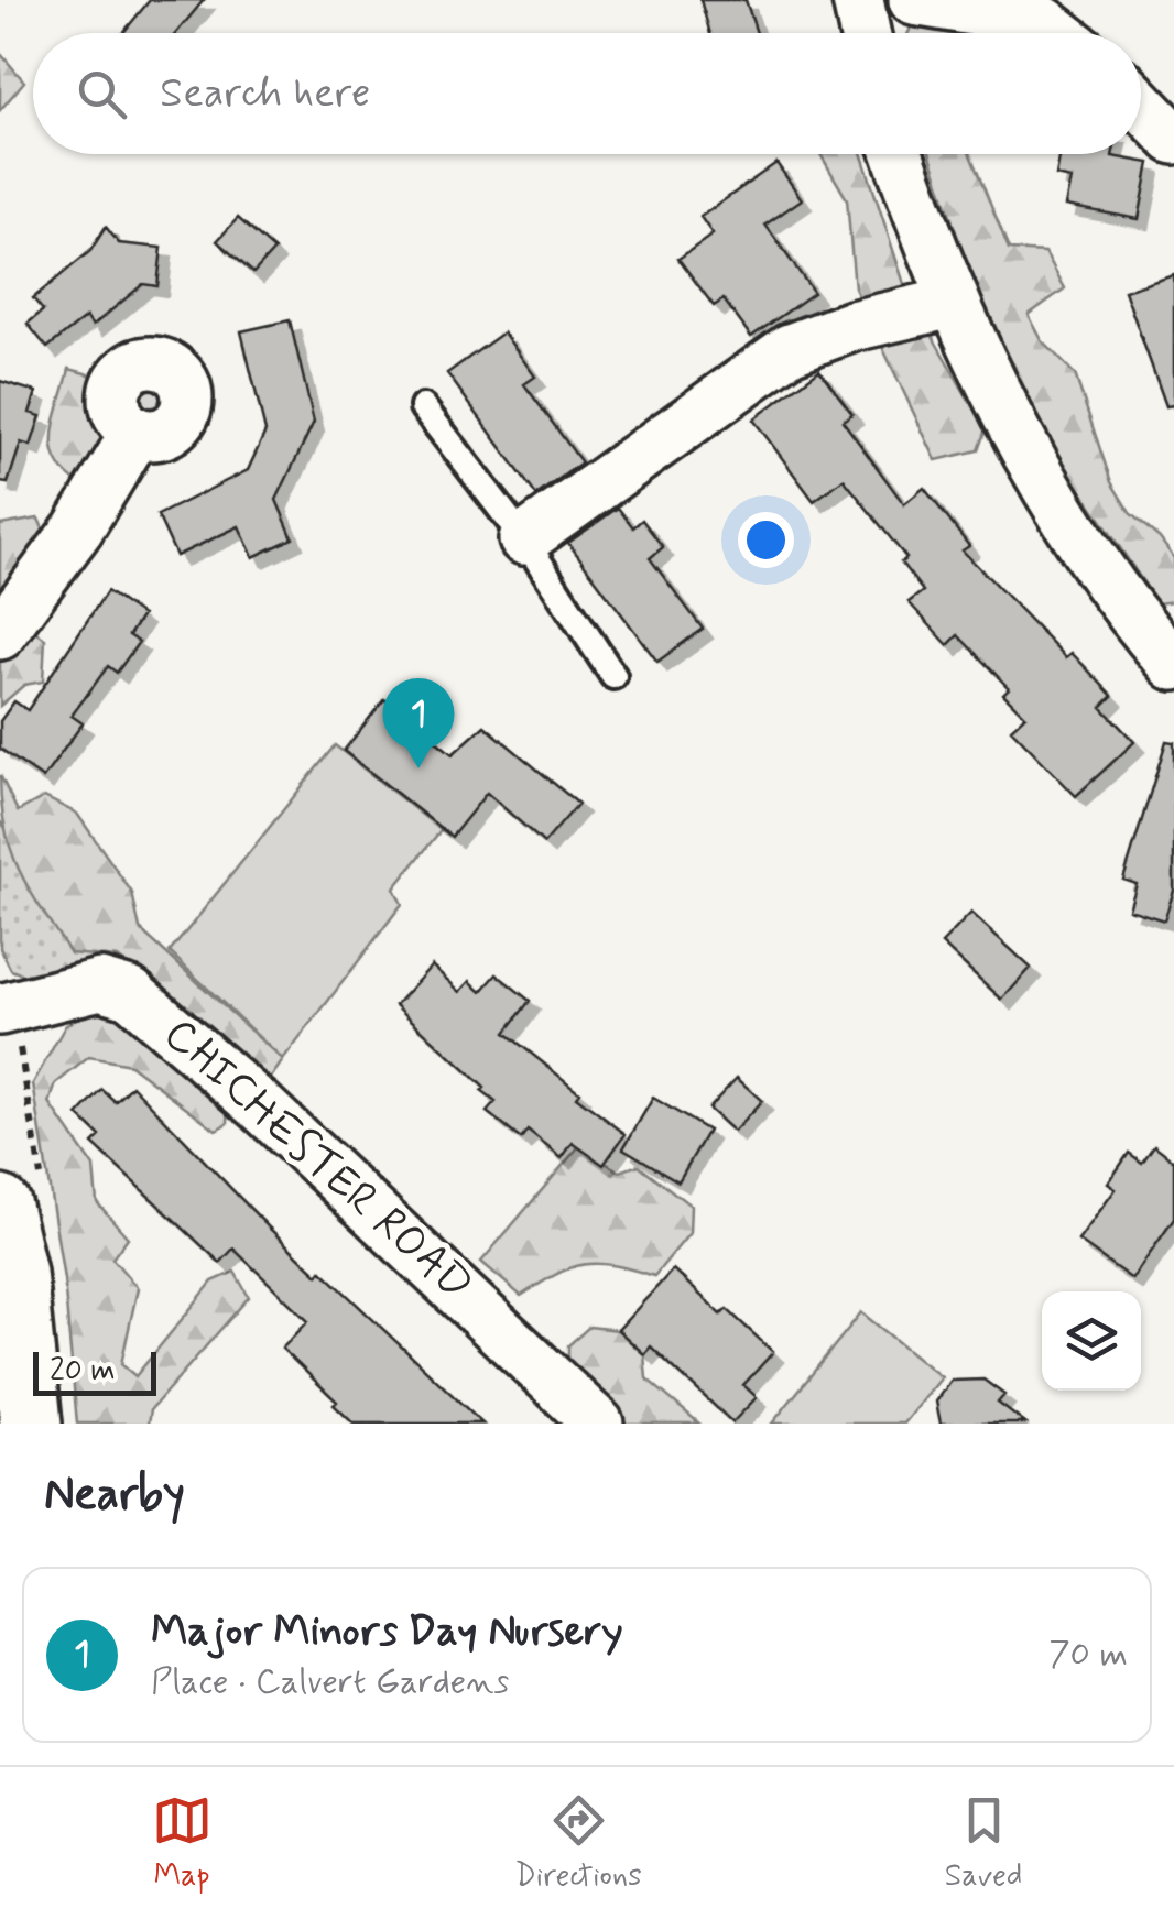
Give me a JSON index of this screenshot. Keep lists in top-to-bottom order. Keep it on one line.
{"streets":{"street":["CHICHESTER ROAD"]},"scale_bar":"20 m","page":{"search":"Search here","pins":"1","scale":"20 m","heading":"Nearby","list":[{"mark":"1","name":"Major Minors Day Nursery","note":"Place · Calvert Gardens","value":"70 m"}],"nav":["Map","Directions","Saved"]}}
